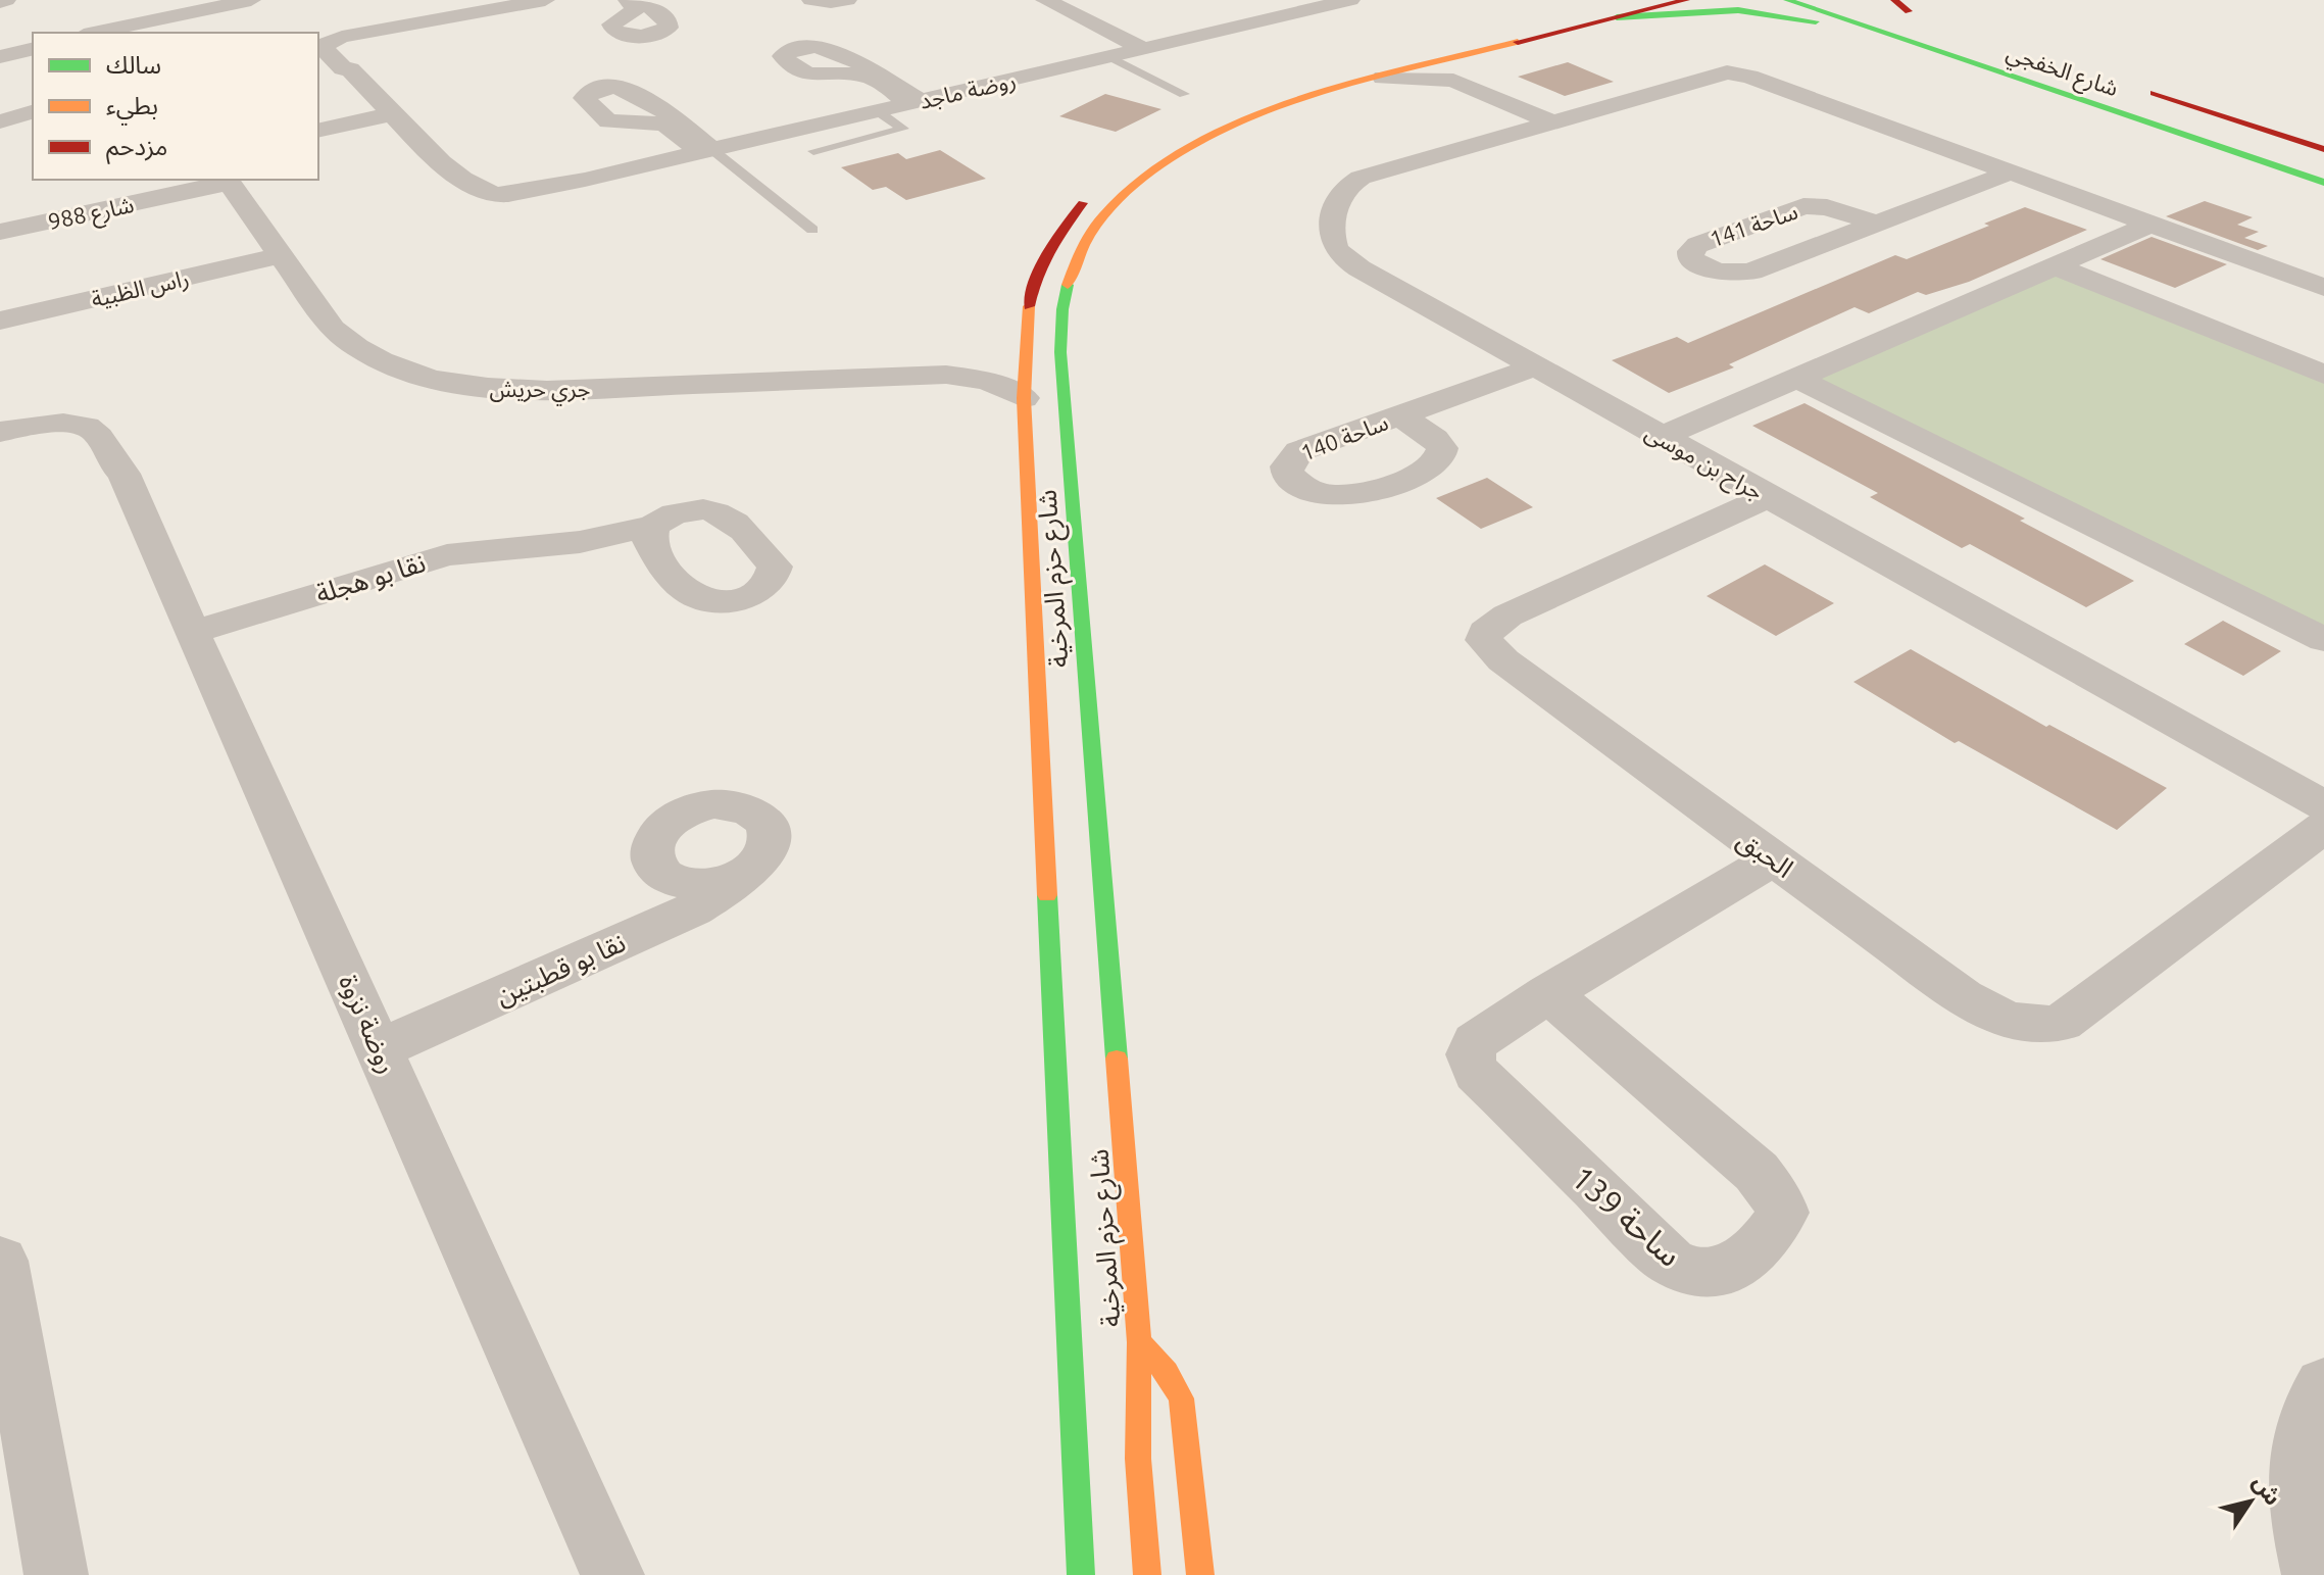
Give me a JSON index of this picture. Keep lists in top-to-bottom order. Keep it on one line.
{"streets":{"main road":["شارع الخفجي","شارع حزم المرخية"],"street":["روضة ماجد","شارع 988","ساحة 141","راس الظبية","جري حريش","ساحة 140","جراح بن موسى","نقا بو هجلة","الحبق","نقا بو قطبتين","روضة نزوة","ساحة 139"]},"crossings":[["شارع 988","جري حريش"],["ساحة 141","جراح بن موسى"],["راس الظبية","جري حريش"],["جري حريش","شارع حزم المرخية"],["ساحة 140","جراح بن موسى"],["جراح بن موسى","الحبق"],["نقا بو هجلة","روضة نزوة"],["الحبق","ساحة 139"],["نقا بو قطبتين","روضة نزوة"]],"legend":["سالك","بطيء","مزدحم"],"north":"top right"}
